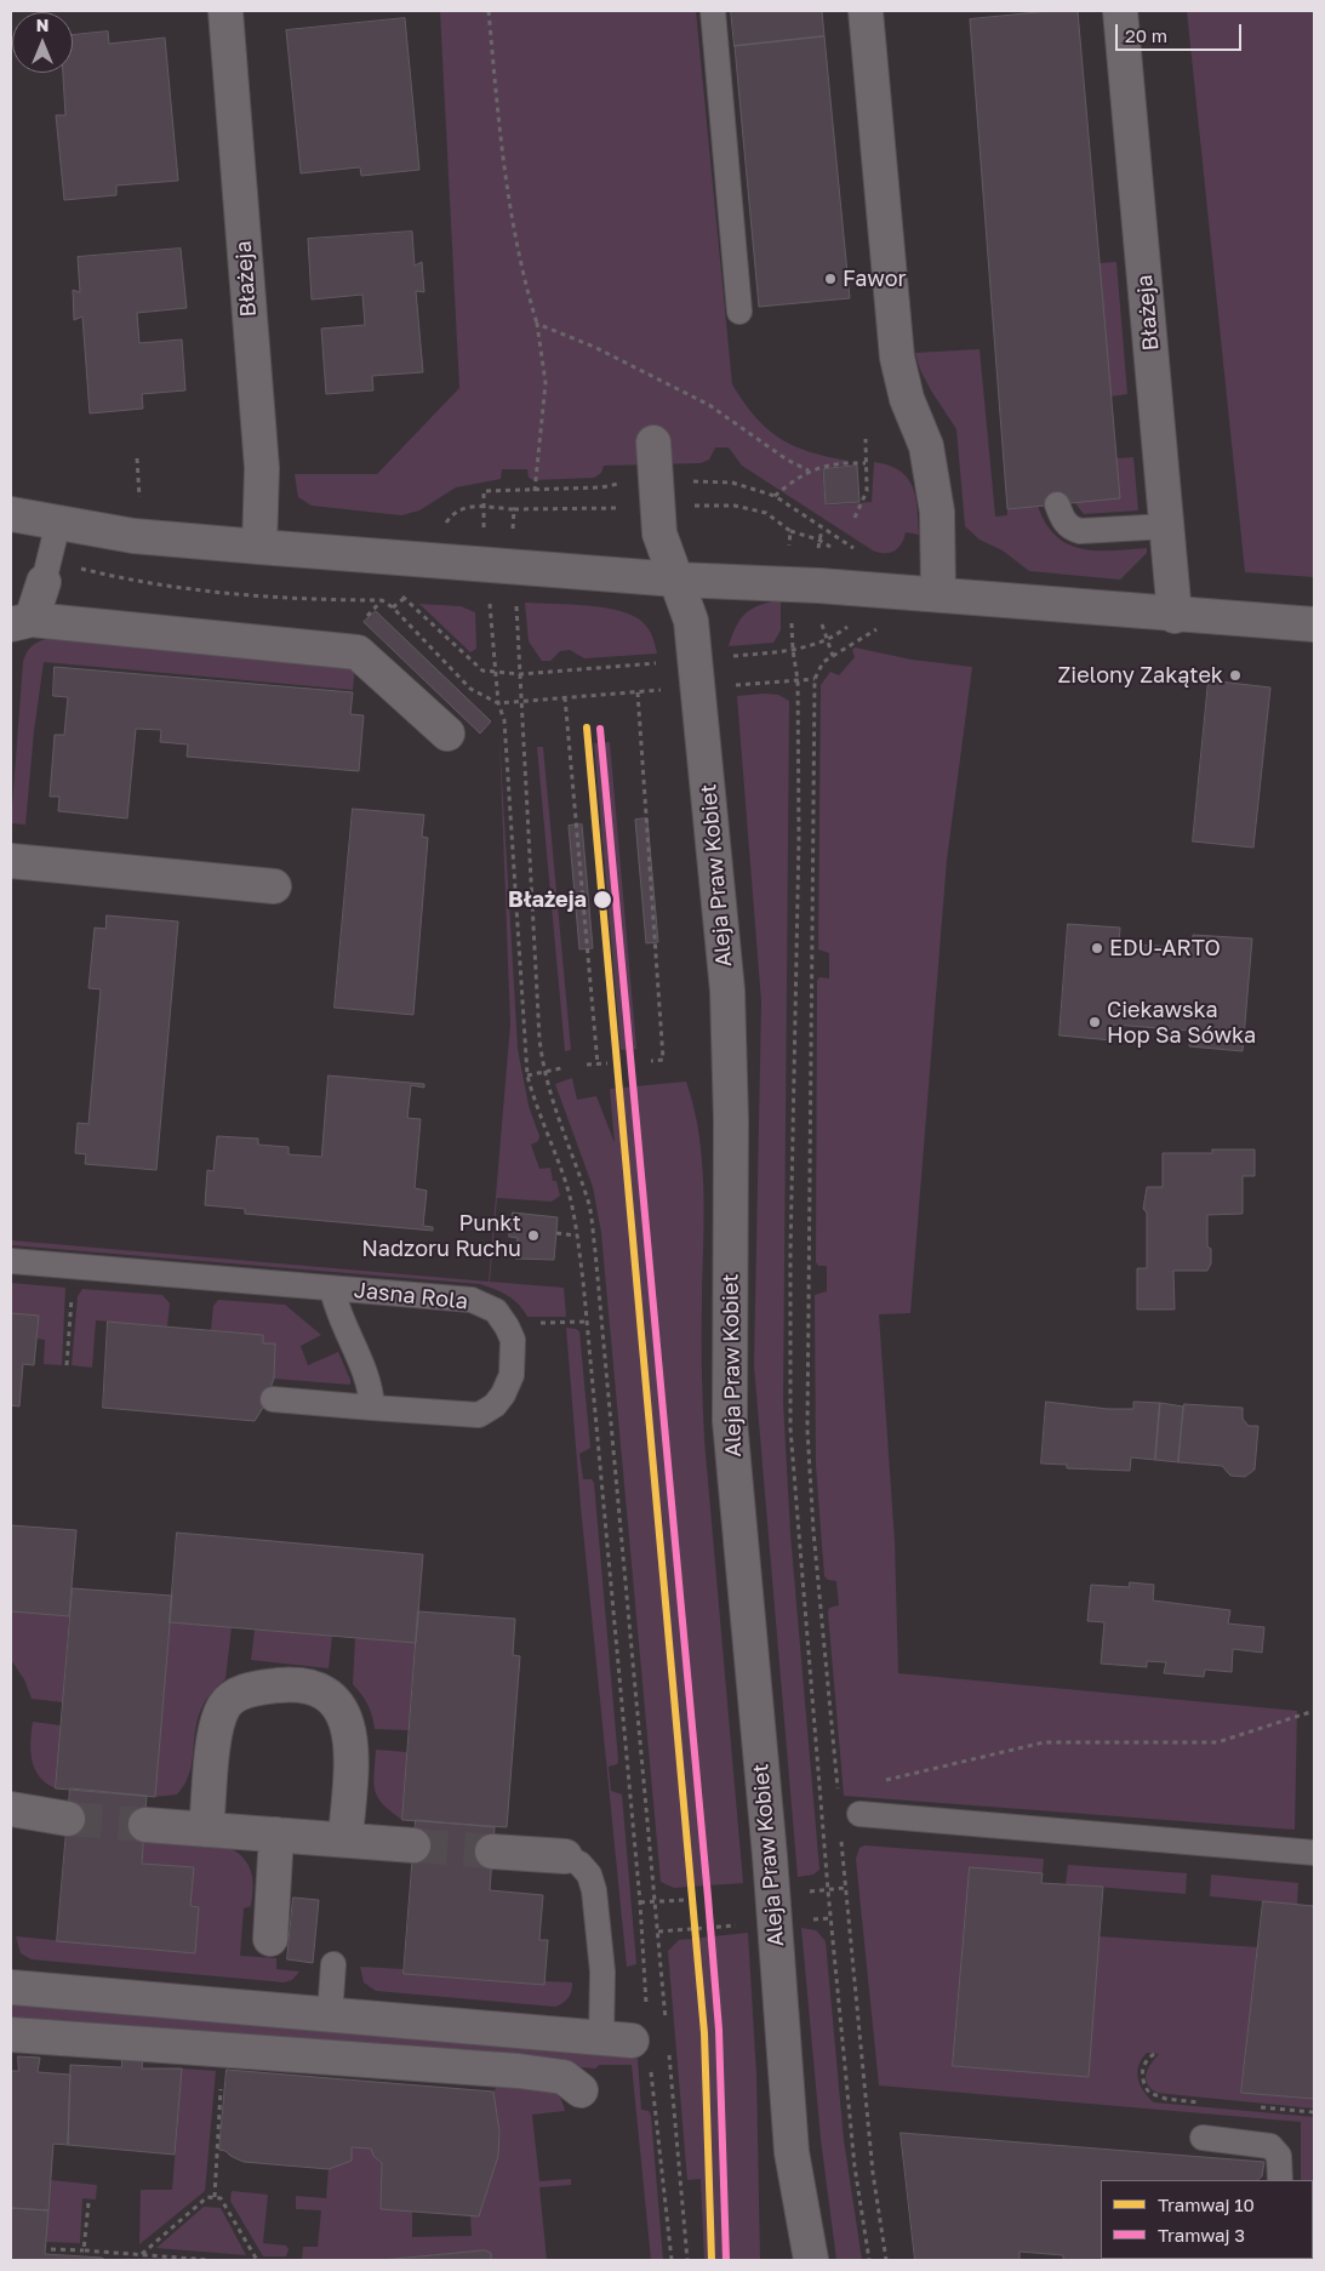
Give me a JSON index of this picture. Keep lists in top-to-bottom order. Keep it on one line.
{"streets":{"street":["Błażeja","Aleja Praw Kobiet"],"lane":["Jasna Rola"]},"places":["Fawor","Zielony Zakątek","Błażeja","EDU-ARTO","Ciekawska Hop Sa Sówka","Punkt Nadzoru Ruchu"],"lines":["tram line 10","tram line 3"],"legend":["Tramwaj 10","Tramwaj 3"],"scale_bar":"20 m","north":"top"}
